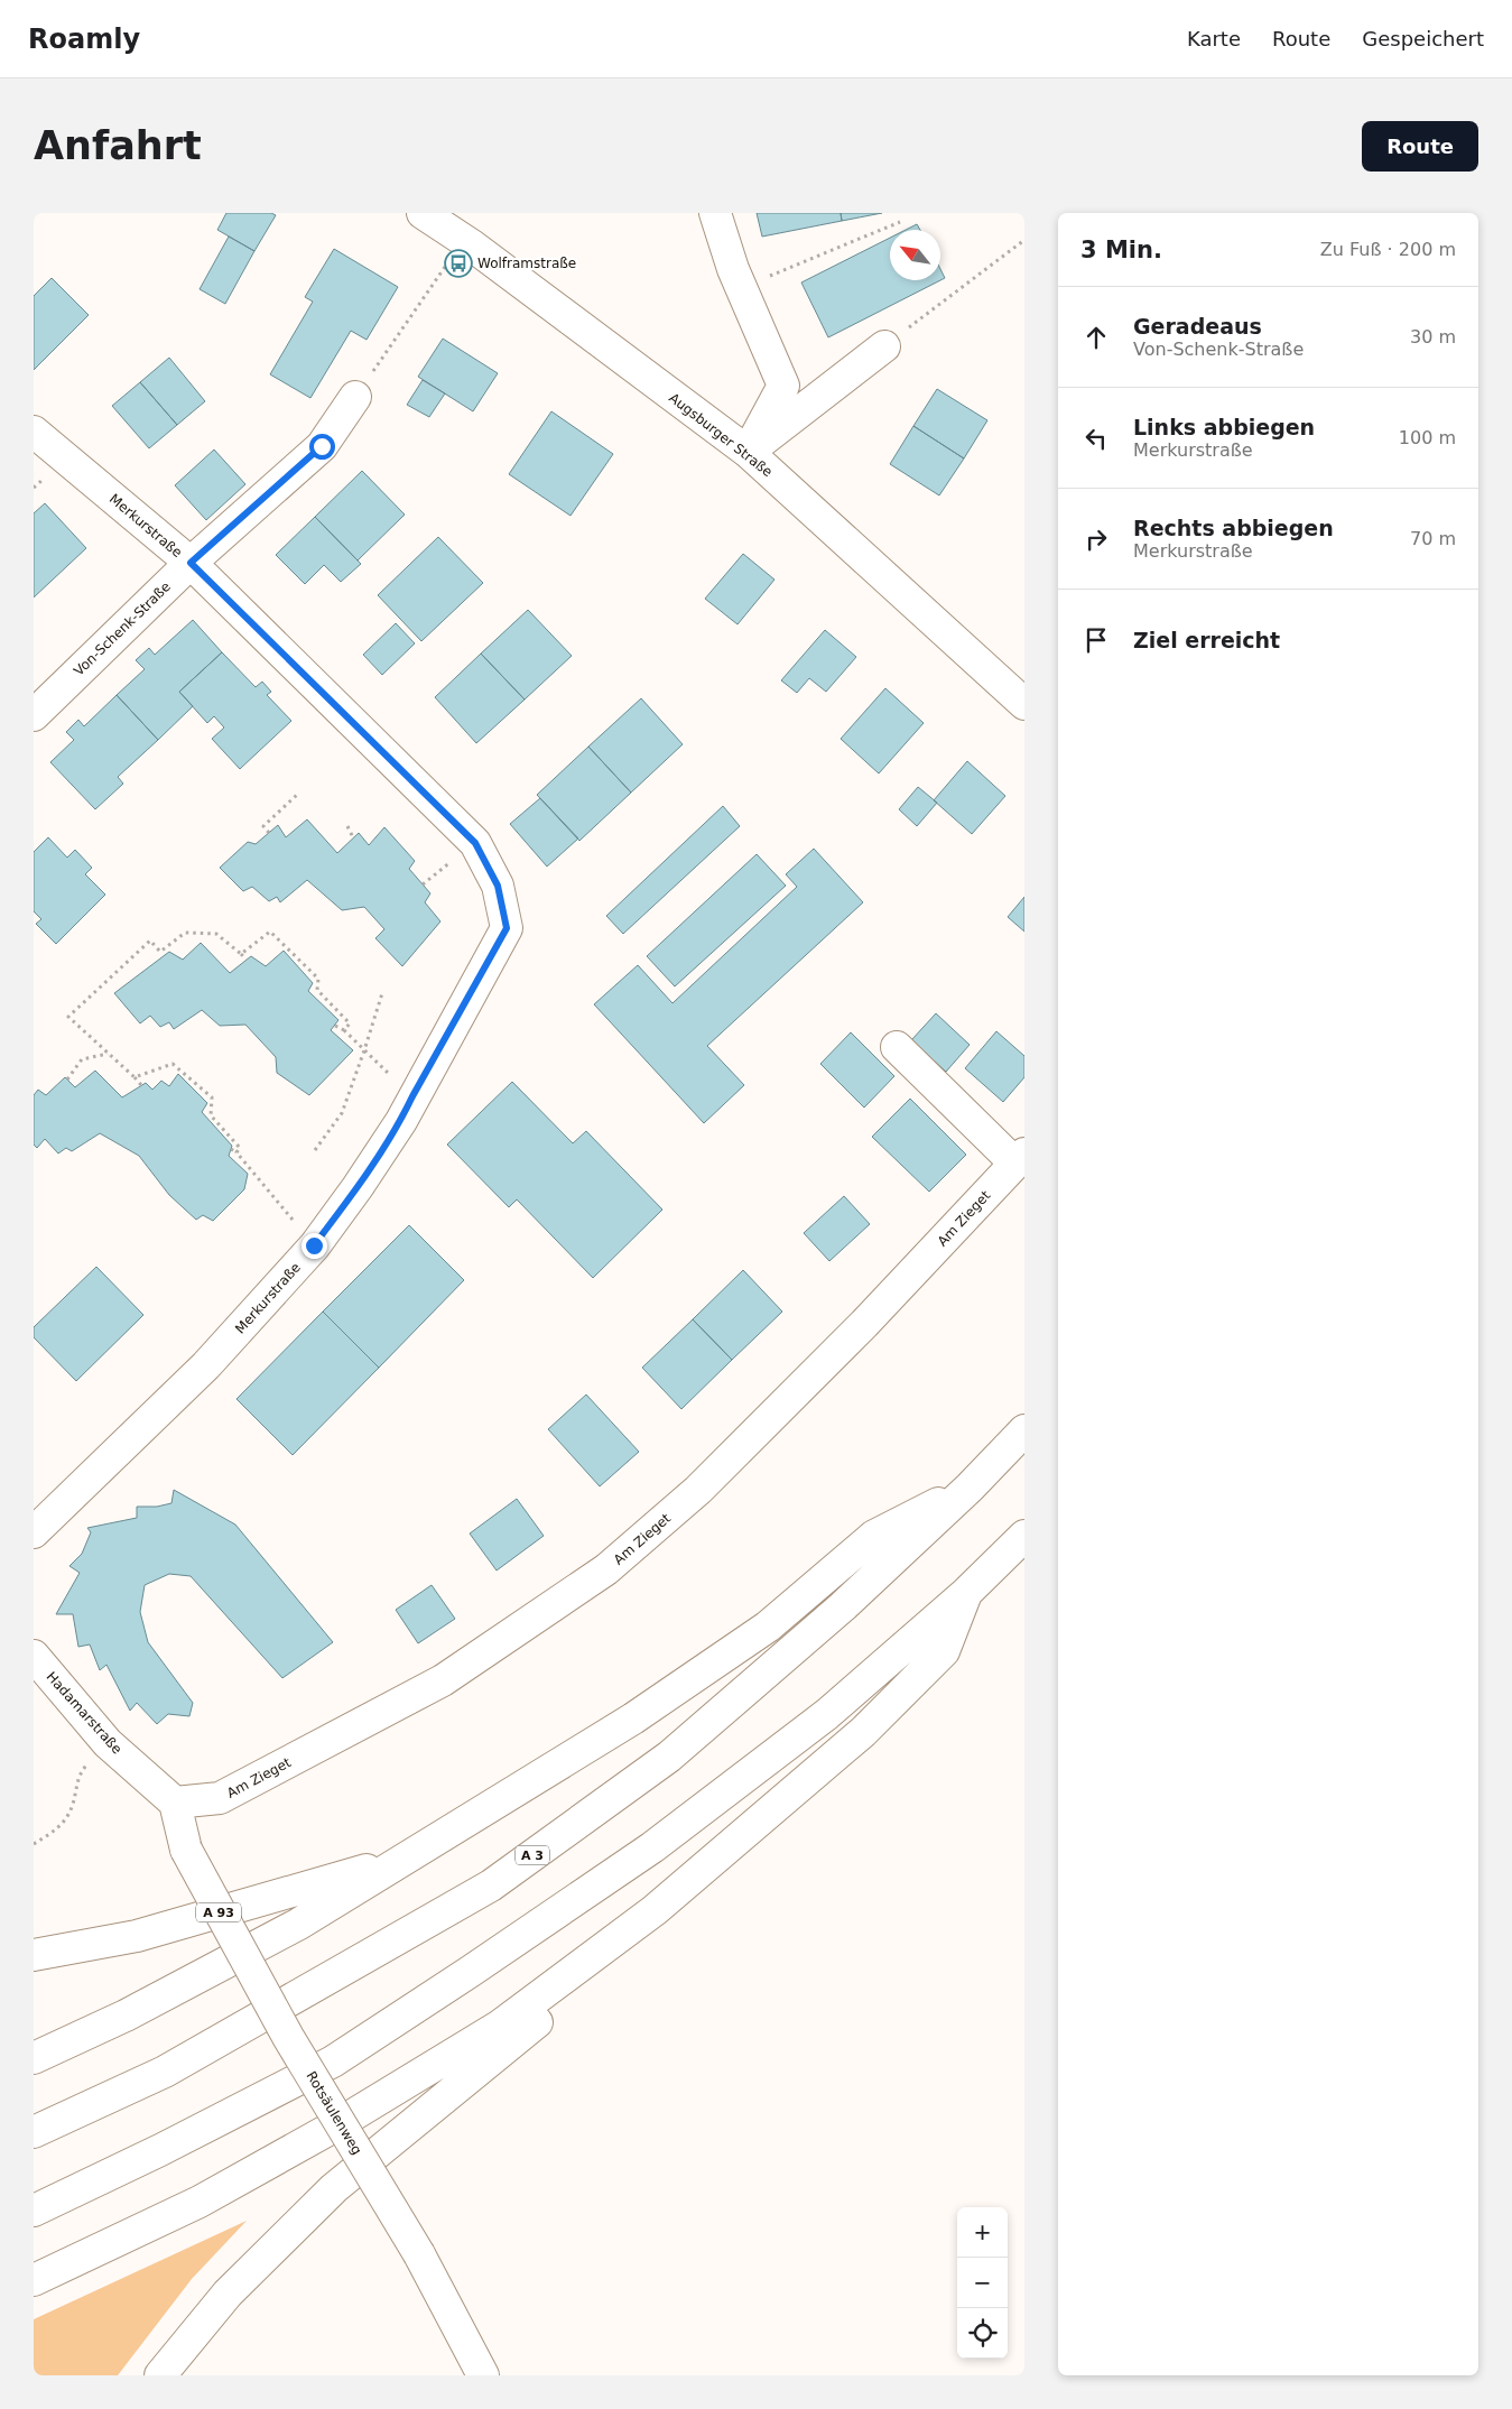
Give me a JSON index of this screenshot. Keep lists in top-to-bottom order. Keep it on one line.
{"streets":{"main road":["Augsburger Straße","Merkurstraße","Von-Schenk-Straße","Am Zieget","Hadamarstraße","A 3","A 93","Rotsäulenweg"]},"crossings":[["Merkurstraße","Von-Schenk-Straße"],["Am Zieget","Hadamarstraße"],["Am Zieget","Rotsäulenweg"],["Hadamarstraße","Rotsäulenweg"]],"places":{"bus stop":["Wolframstraße"]},"north":"top left","page":{"header":"Roamly","nav":["Karte","Route","Gespeichert"],"buttons":"Route","title":"Anfahrt","heading":["3 Min.","Zu Fuß · 200 m"],"list":[["Geradeaus","Von-Schenk-Straße","30 m"],["Links abbiegen","Merkurstraße","100 m"],["Rechts abbiegen","Merkurstraße","70 m"],"Ziel erreicht"],"map_buttons":["+","−"]}}
